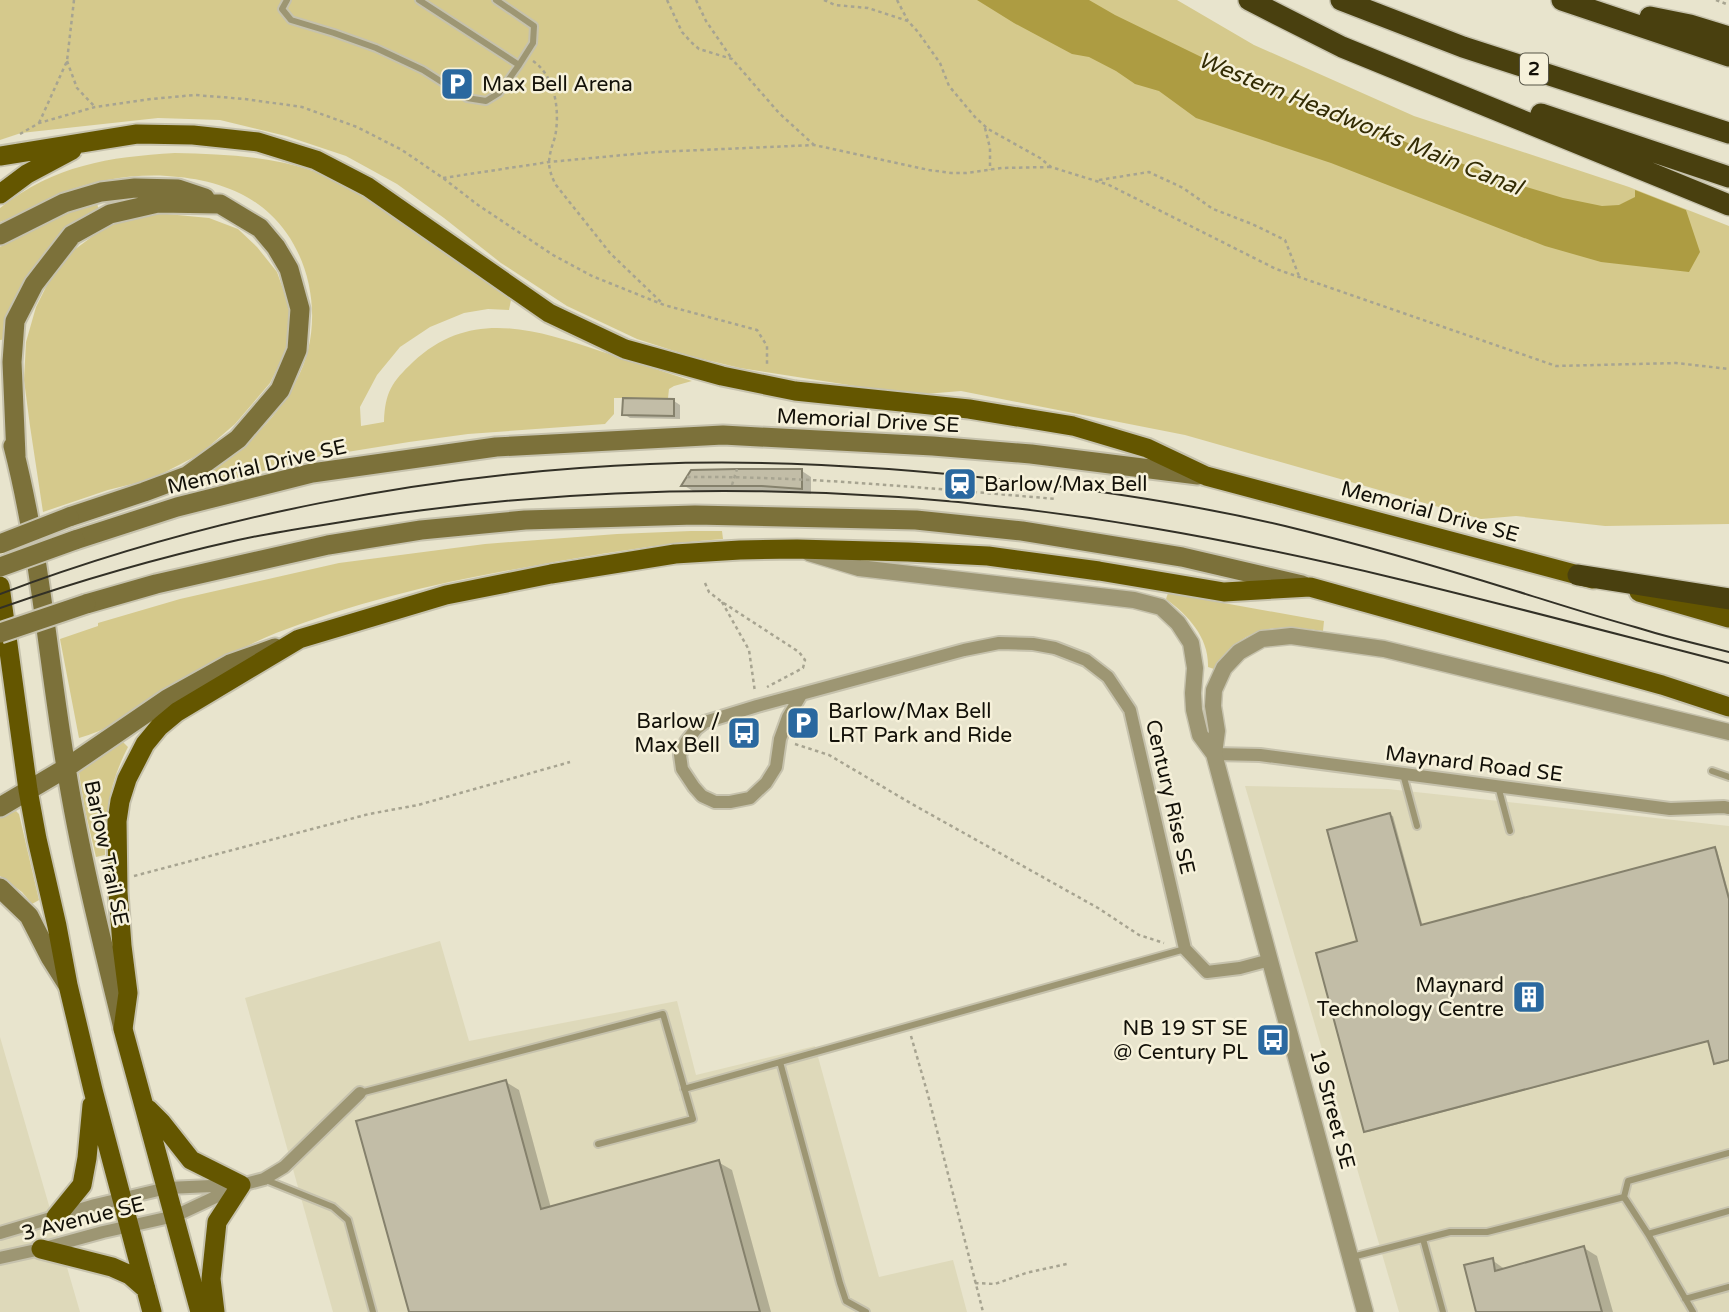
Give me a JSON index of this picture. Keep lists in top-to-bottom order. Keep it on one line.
{"streets":{"highway":["2"],"main road":["Memorial Drive SE","Barlow Trail SE"],"street":["Maynard Road SE","Century Rise SE","19 Street SE","3 Avenue SE"]},"crossings":[["Maynard Road SE","19 Street SE"],["Barlow Trail SE","3 Avenue SE"]],"water":["Western Headworks Main Canal"],"places":{"parking":["Max Bell Arena","Barlow/Max Bell LRT Park and Ride"],"station":["Barlow/Max Bell"],"bus stop":["Barlow / Max Bell","NB 19 ST SE @ Century PL"],"building":["Maynard Technology Centre"]}}
